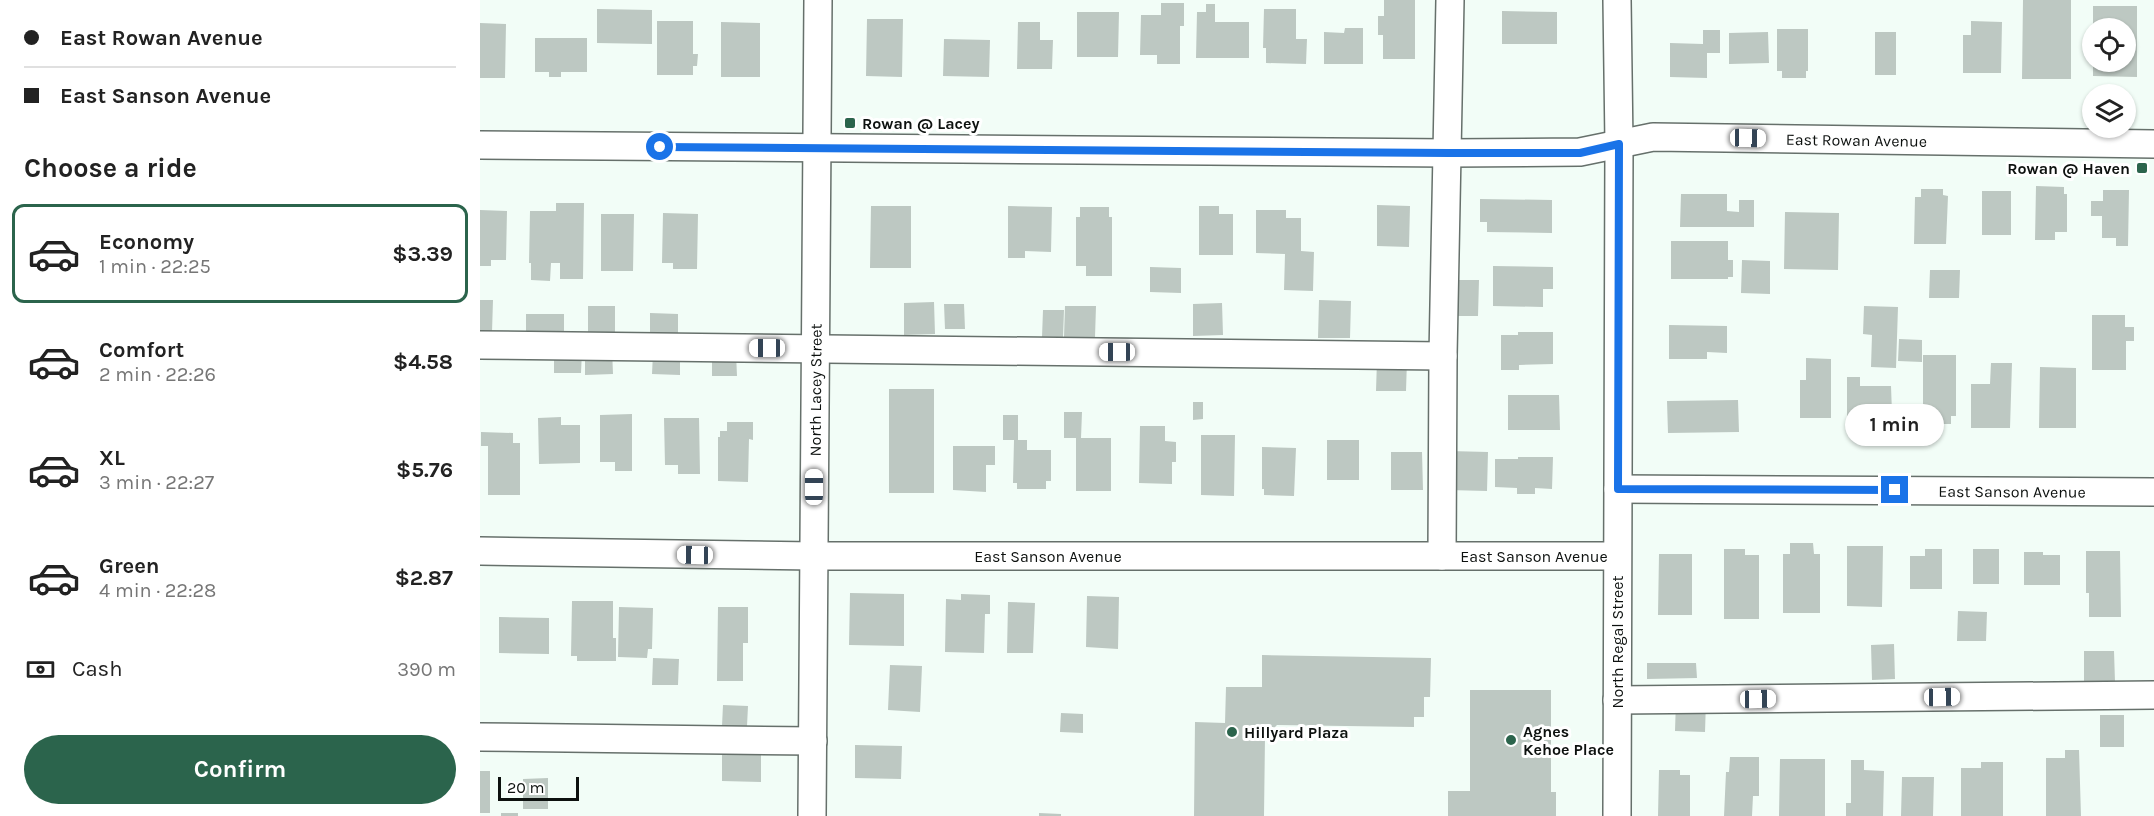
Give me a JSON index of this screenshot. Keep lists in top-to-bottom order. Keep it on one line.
{"streets":{"street":["East Rowan Avenue","North Lacey Street","East Sanson Avenue","North Regal Street"]},"crossings":[["East Rowan Avenue","North Lacey Street"],["East Rowan Avenue","North Regal Street"],["North Lacey Street","East Sanson Avenue"],["East Sanson Avenue","North Regal Street"]],"places":{"transit":["Rowan @ Lacey","Rowan @ Haven"],"other":["Hillyard Plaza","Agnes Kehoe Place"]},"scale_bar":"20 m","page":{"banner":["East Rowan Avenue","East Sanson Avenue"],"heading":"Choose a ride","list":[{"name":"Economy","note":"1 min · 22:25","value":"$3.39"},{"name":"Comfort","note":"2 min · 22:26","value":"$4.58"},{"name":"XL","note":"3 min · 22:27","value":"$5.76"},{"name":"Green","note":"4 min · 22:28","value":"$2.87"}],"bubble":"1 min","pay":["Cash","390 m"],"buttons":"Confirm","scale":"20 m"}}
